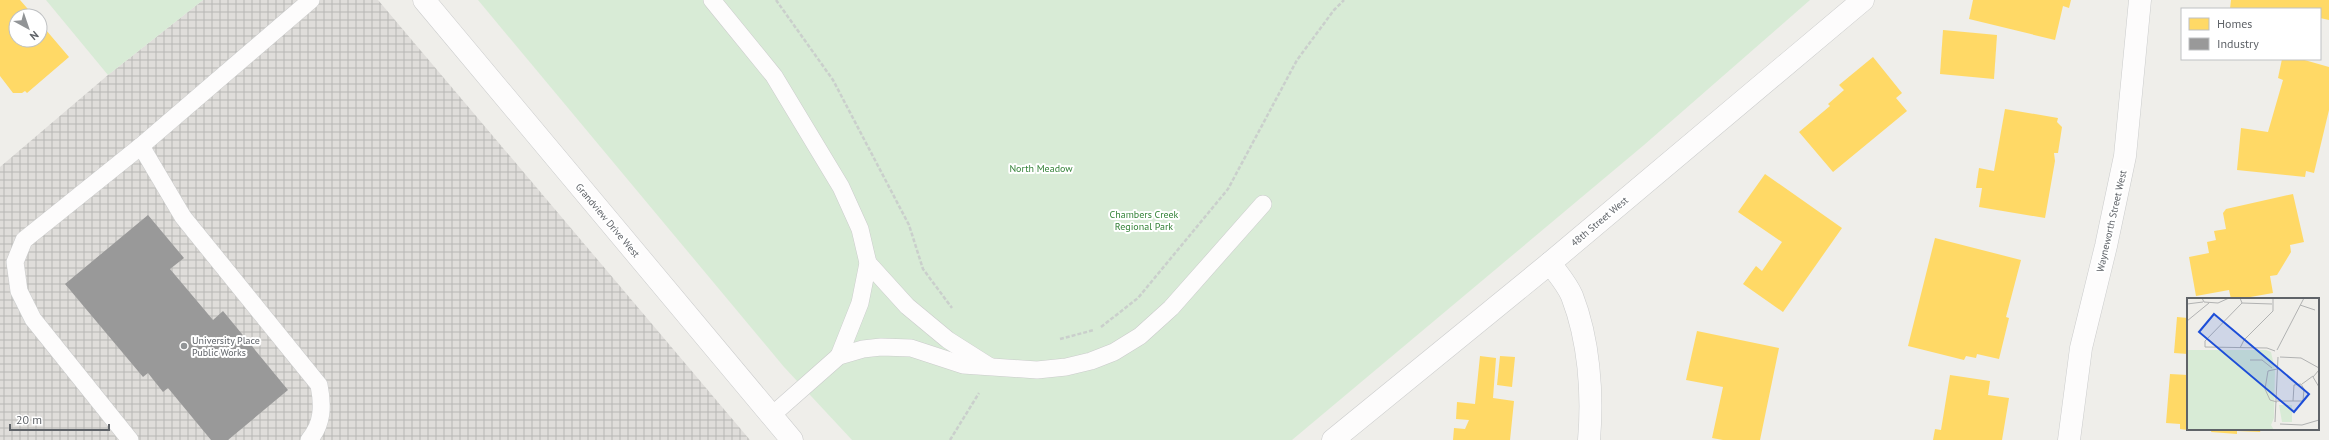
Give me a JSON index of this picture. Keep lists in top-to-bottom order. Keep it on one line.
{"streets":{"street":["Grandview Drive West","48th Street West","Wayneworth Street West"]},"parks":["North Meadow","Chambers Creek Regional Park"],"places":["University Place Public Works"],"legend":["Homes","Industry"],"scale_bar":"20 m","north":"bottom right"}
